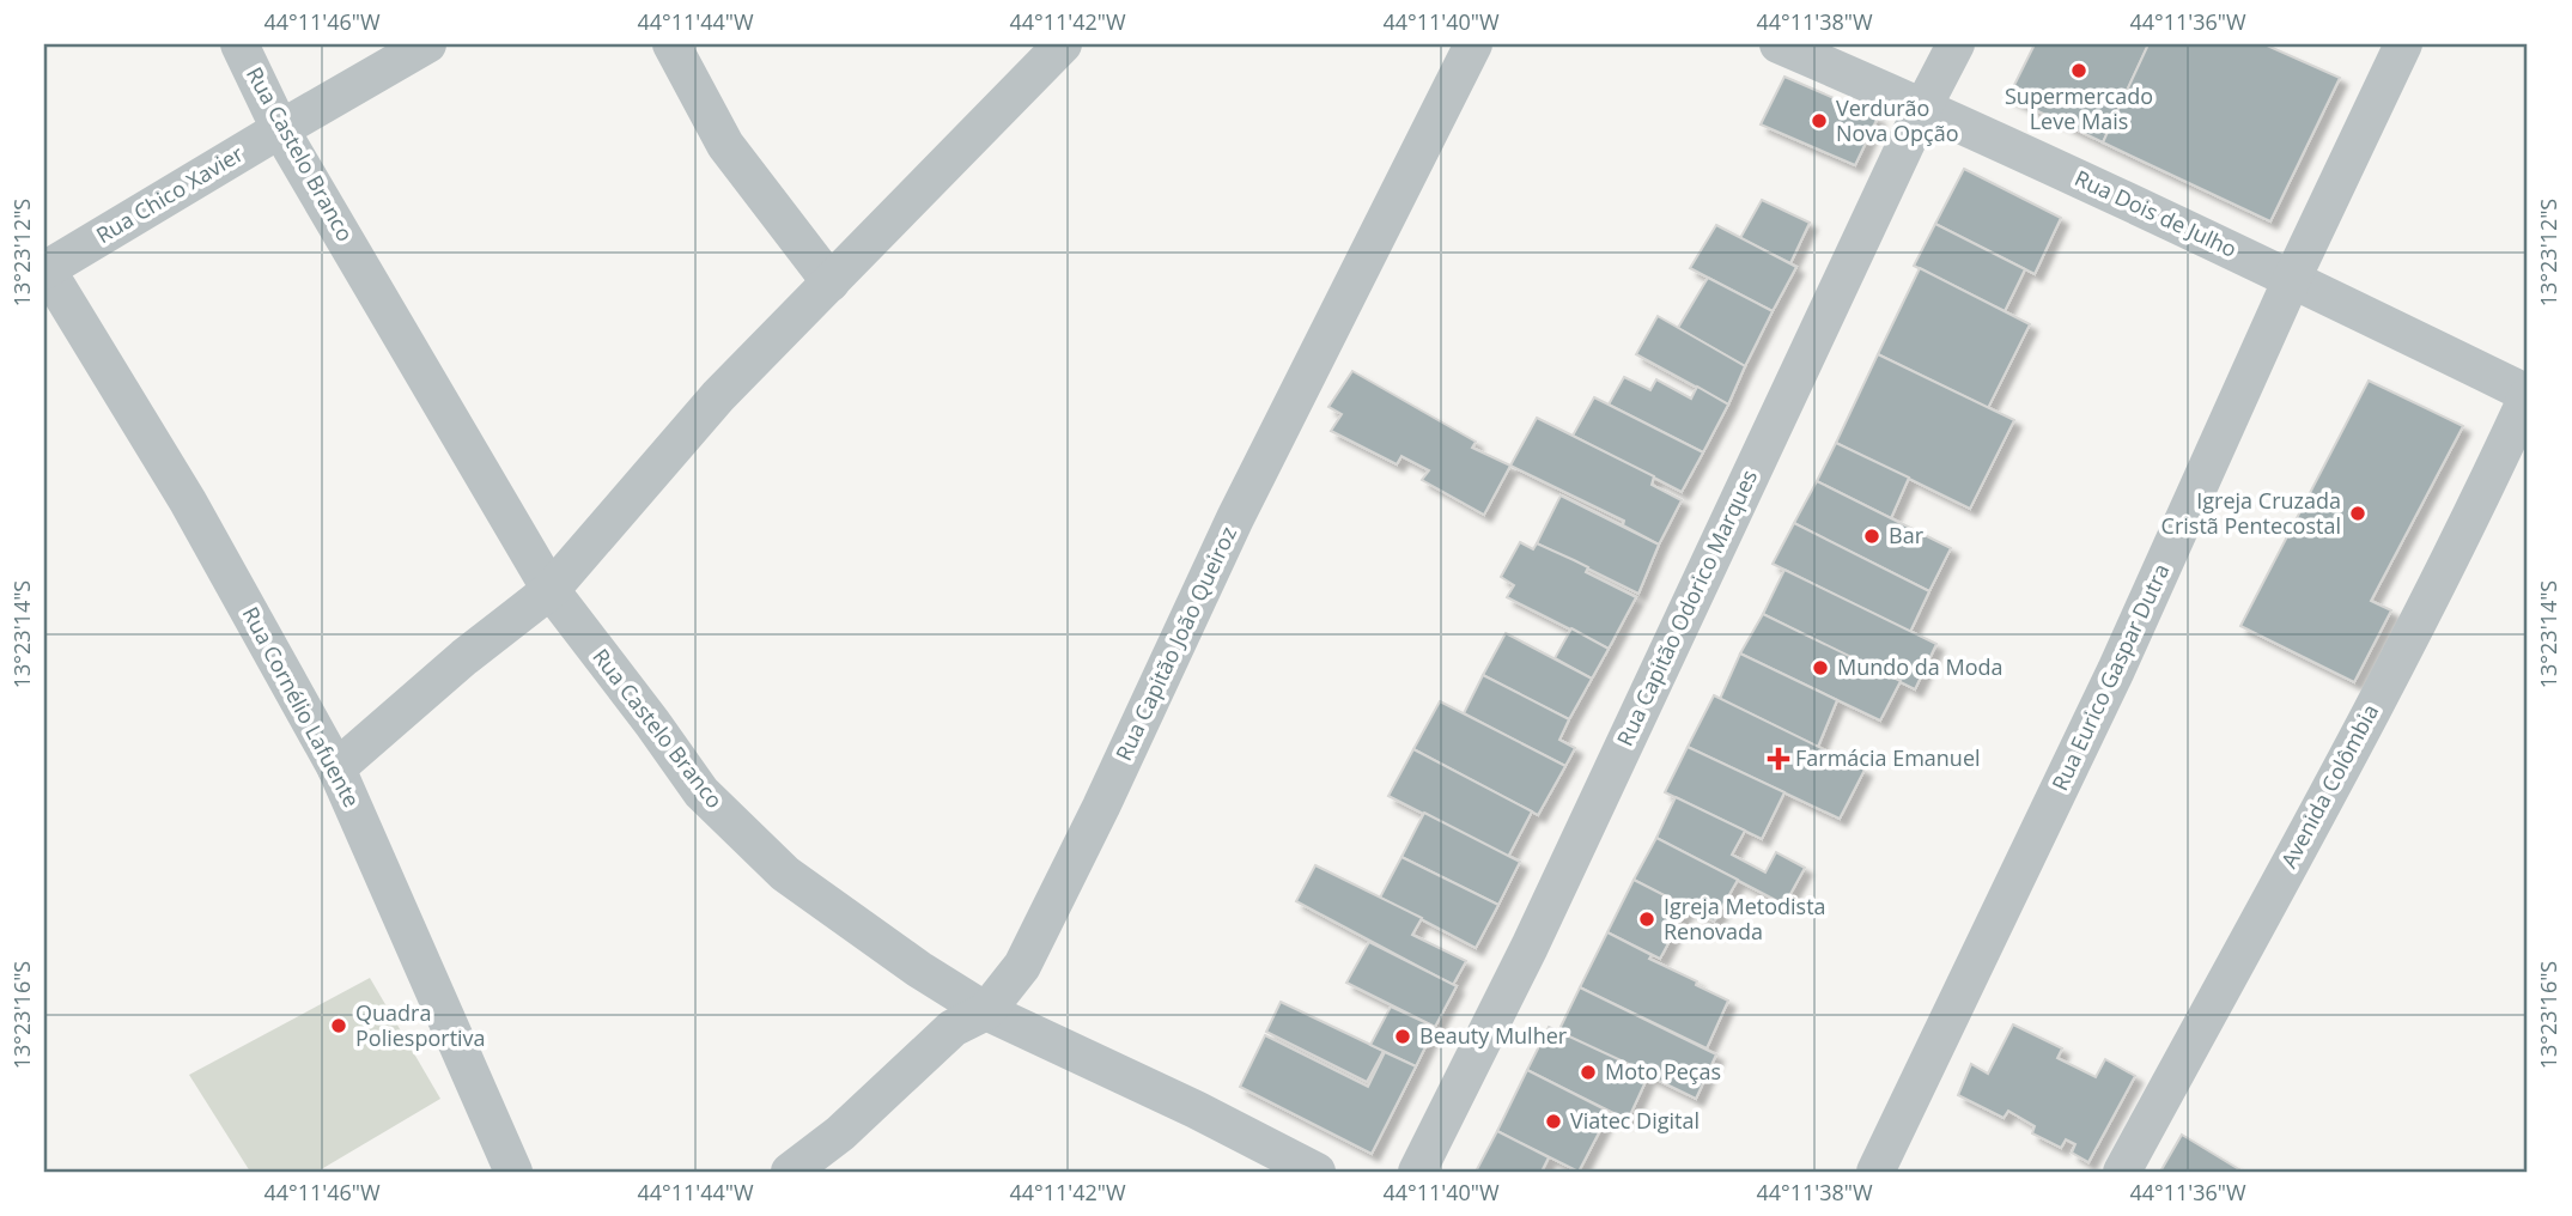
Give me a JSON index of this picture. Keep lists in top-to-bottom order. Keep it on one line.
{"streets":{"street":["Rua Castelo Branco","Rua Chico Xavier","Rua Dois de Julho","Rua Capitão Odorico Marques","Rua Capitão João Queiroz","Rua Eurico Gaspar Dutra","Rua Cornélio Lafuente","Avenida Colômbia"]},"crossings":[["Rua Castelo Branco","Rua Chico Xavier"],["Rua Castelo Branco","Rua Capitão João Queiroz"],["Rua Chico Xavier","Rua Cornélio Lafuente"],["Rua Dois de Julho","Rua Capitão Odorico Marques"],["Rua Dois de Julho","Rua Eurico Gaspar Dutra"],["Rua Dois de Julho","Avenida Colômbia"]],"places":{"other":["Supermercado Leve Mais","Verdurão Nova Opção","Igreja Cruzada Cristã Pentecostal","Bar","Mundo da Moda","Igreja Metodista Renovada","Quadra Poliesportiva","Beauty Mulher","Moto Peças","Viatec Digital"],"health":["Farmácia Emanuel"]},"coordinates":["44°11'46\"W","44°11'44\"W","44°11'42\"W","44°11'40\"W","44°11'38\"W","44°11'36\"W","13°23'12\"S","13°23'14\"S","13°23'16\"S"]}
